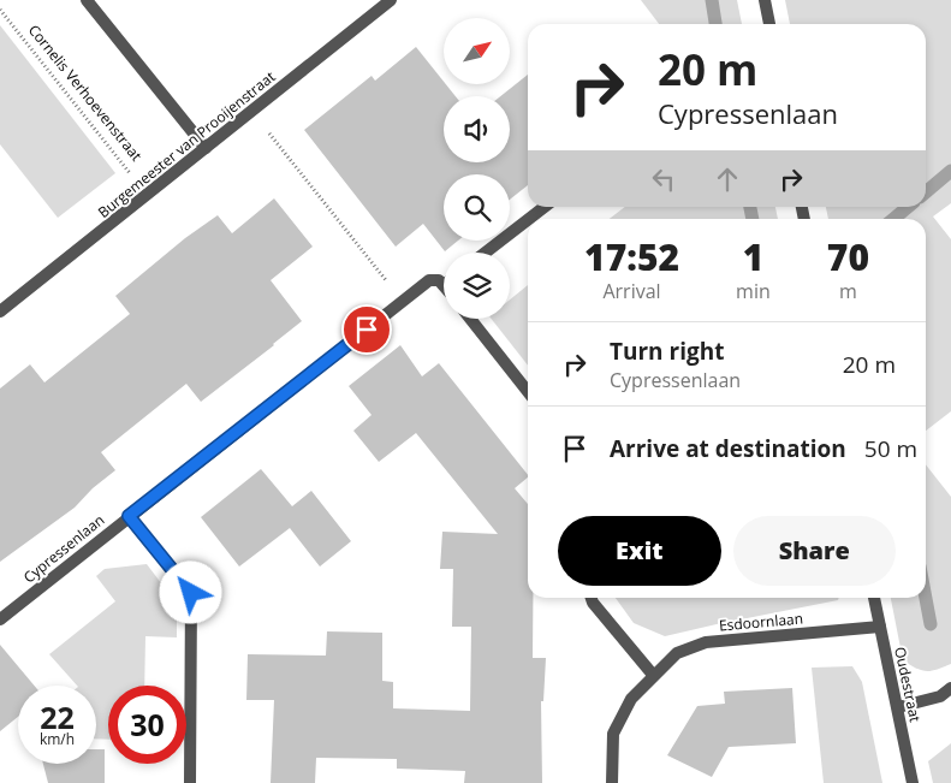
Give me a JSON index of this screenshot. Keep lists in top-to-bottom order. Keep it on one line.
{"streets":{"street":["Burgemeester van Prooijenstraat","Cypressenlaan","Esdoornlaan","Oudestraat"],"path":["Cornelis Verhoevenstraat"]},"crossings":[["Cornelis Verhoevenstraat","Burgemeester van Prooijenstraat"],["Esdoornlaan","Oudestraat"]],"north":"top right","page":{"turn":["20 m","Cypressenlaan"],"eta":["17:52","Arrival","1","min","70","m"],"list":[{"name":"Turn right","note":"Cypressenlaan","value":"20 m"},{"name":"Arrive at destination","value":"50 m"}],"buttons":["Exit","Share"],"speed":"22 km/h","limit":"30"}}
